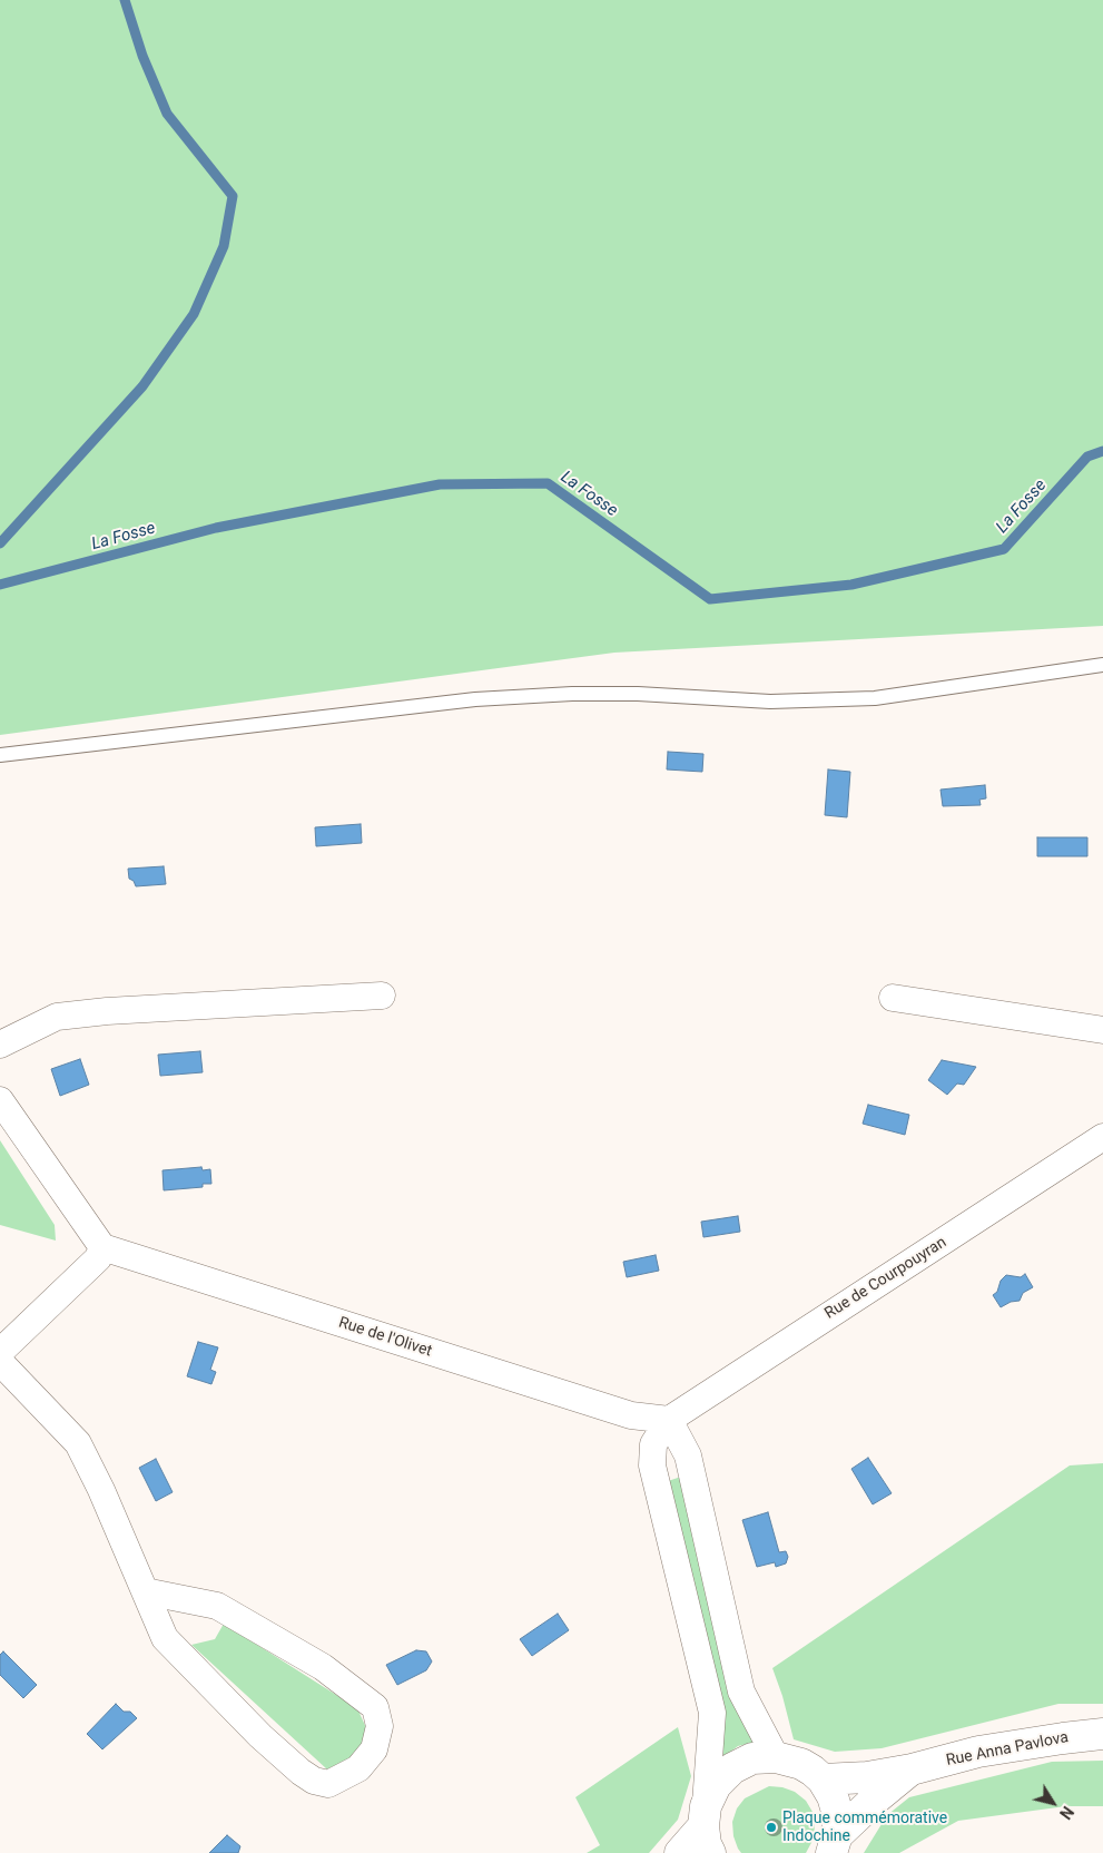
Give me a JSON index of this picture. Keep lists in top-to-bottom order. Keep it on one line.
{"streets":{"street":["Rue de Courpouyran","Rue de l'Olivet","Rue Anna Pavlova"]},"crossings":[["Rue de Courpouyran","Rue de l'Olivet"]],"water":["La Fosse"],"places":["Plaque commémorative Indochine"],"north":"bottom right"}
